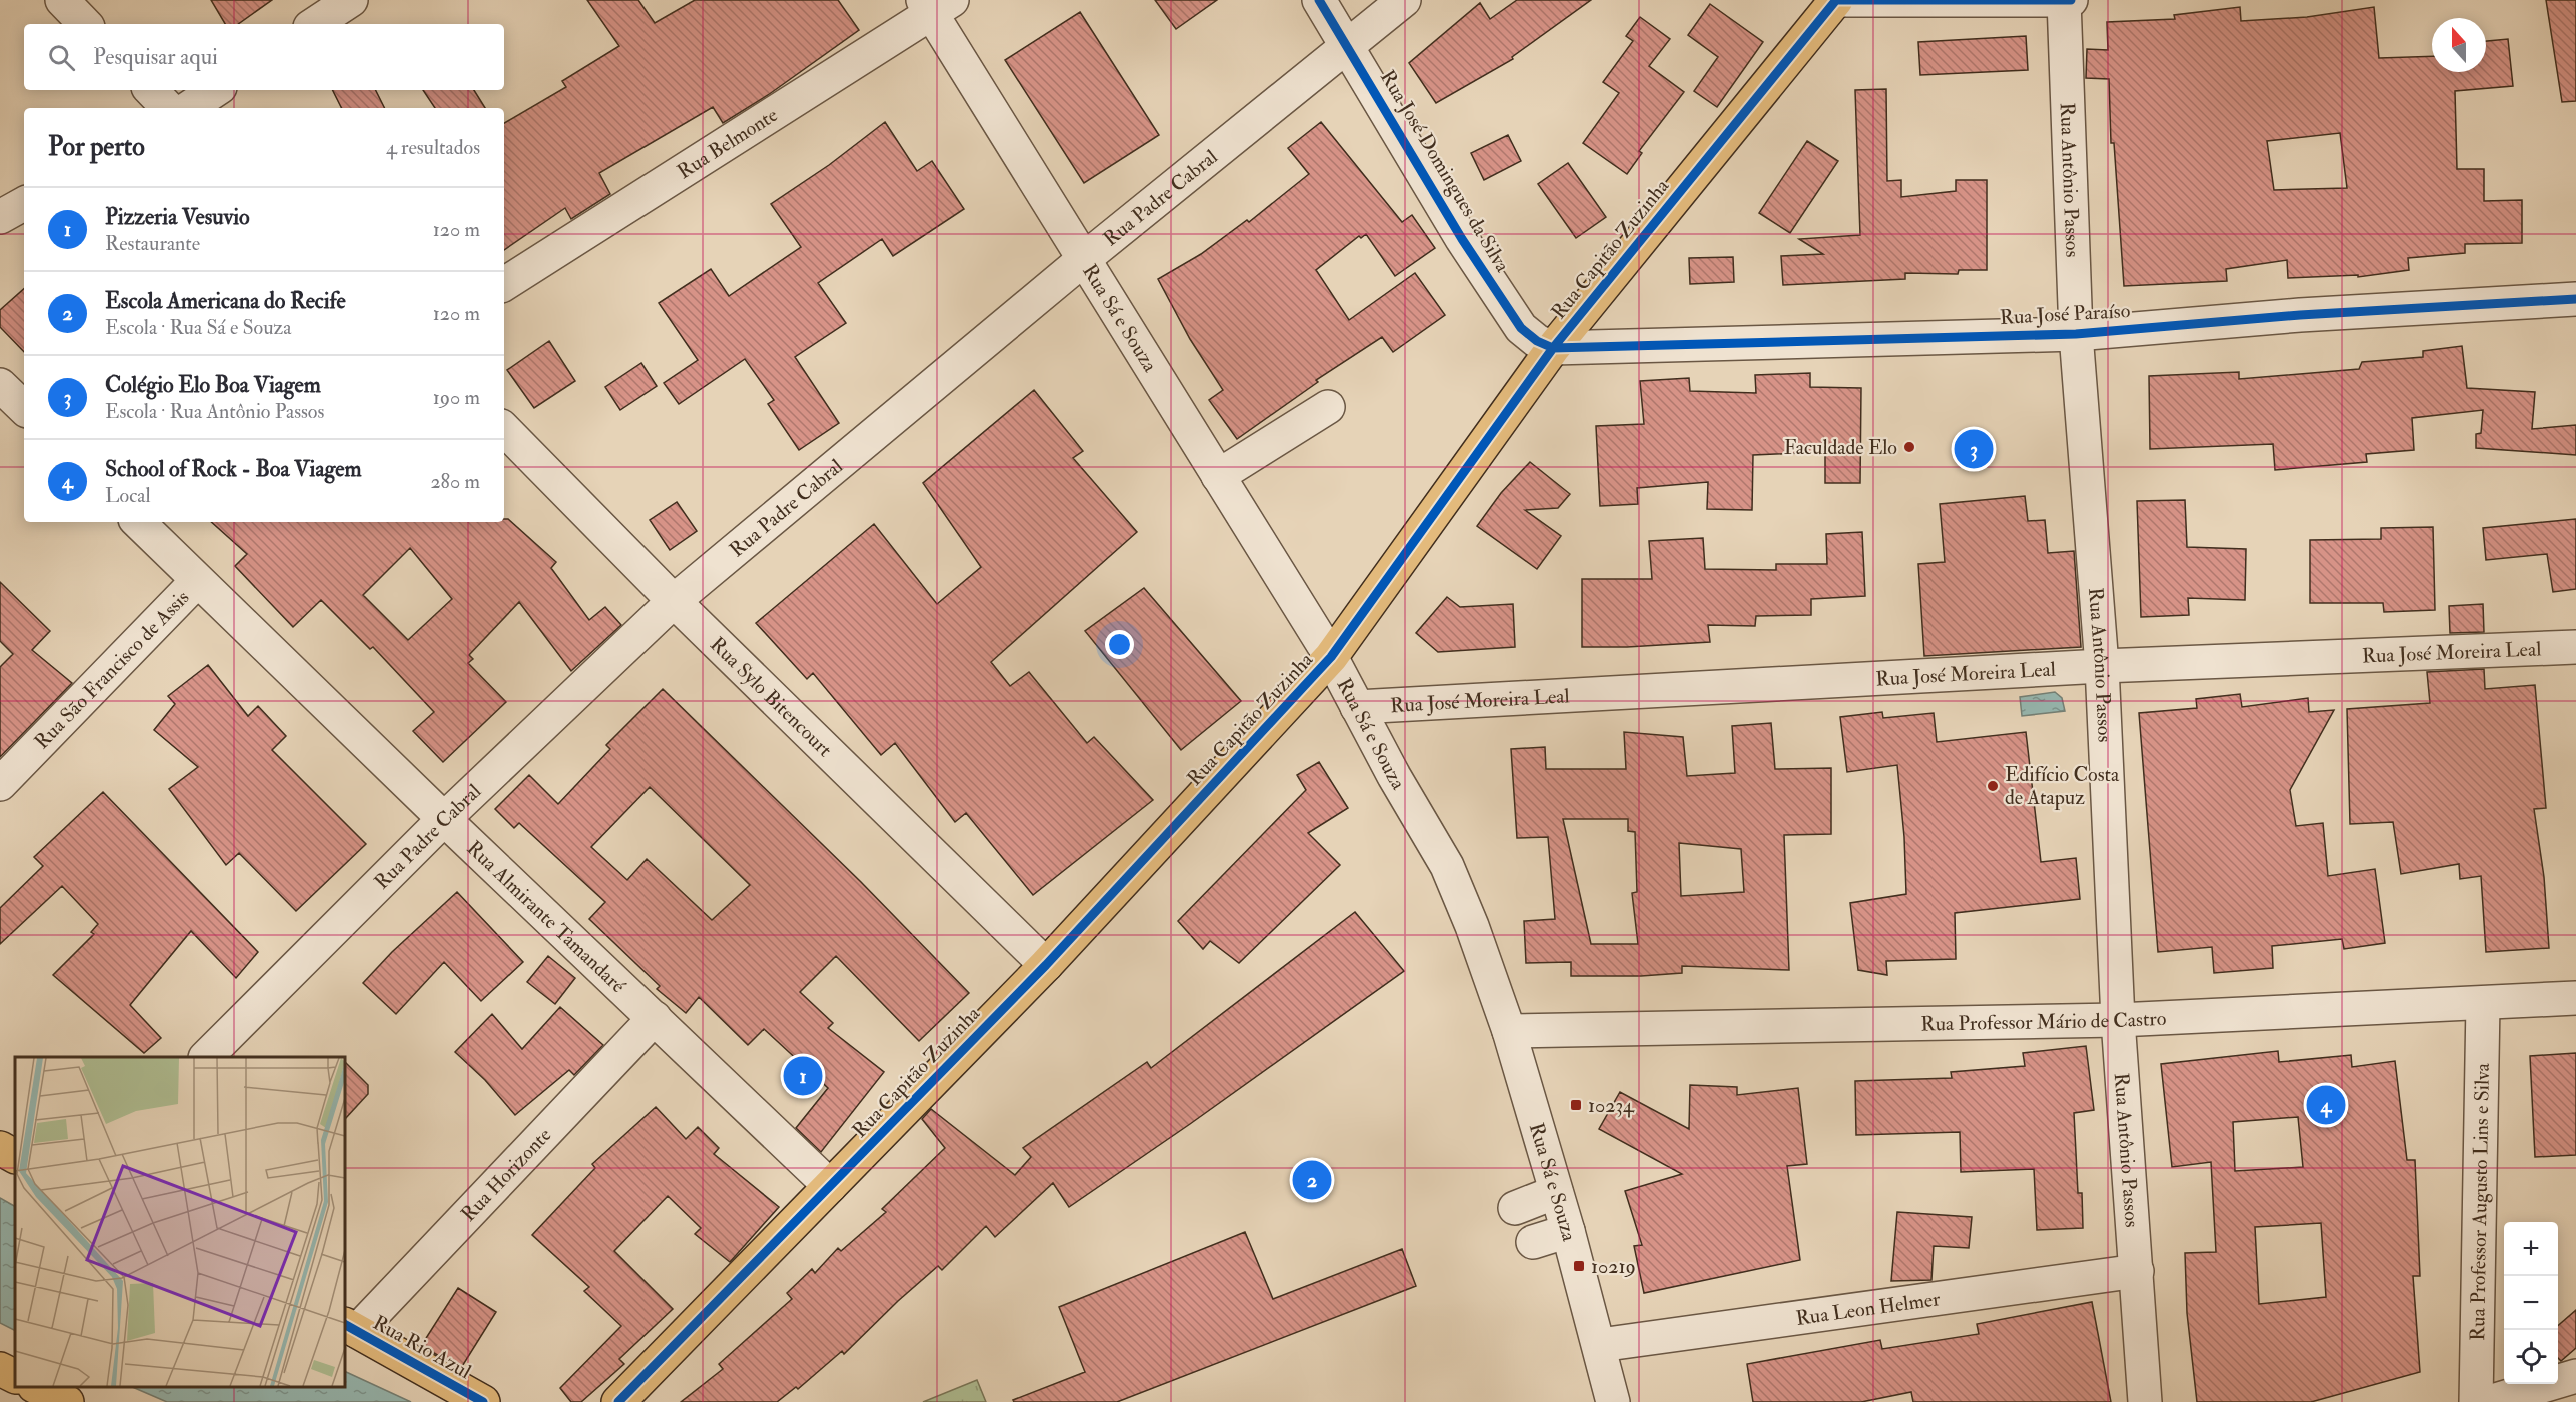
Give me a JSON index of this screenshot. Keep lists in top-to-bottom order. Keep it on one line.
{"streets":{"main road":["Rua Capitão Zuzinha","Rua Rio Azul"],"street":["Rua Belmonte","Rua José Domingues da Silva","Rua Antônio Passos","Rua Padre Cabral","Rua José Paraíso","Rua Sá e Souza","Rua José Moreira Leal","Rua São Francisco de Assis","Rua Sylo Bitencourt","Rua Almirante Tamandaré","Rua Professor Mário de Castro","Rua Horizonte","Rua Professor Augusto Lins e Silva","Rua Leon Helmer"]},"crossings":[["Rua Belmonte","Rua Sá e Souza"],["Rua José Domingues da Silva","Rua Padre Cabral"],["Rua José Domingues da Silva","Rua Capitão Zuzinha"],["Rua José Domingues da Silva","Rua José Paraíso"],["Rua Antônio Passos","Rua José Paraíso"],["Rua Antônio Passos","Rua José Moreira Leal"],["Rua Antônio Passos","Rua Professor Mário de Castro"],["Rua Antônio Passos","Rua Leon Helmer"],["Rua Padre Cabral","Rua Sá e Souza"],["Rua Padre Cabral","Rua Sylo Bitencourt"],["Rua Padre Cabral","Rua Almirante Tamandaré"],["Rua Capitão Zuzinha","Rua José Paraíso"],["Rua Capitão Zuzinha","Rua Sá e Souza"],["Rua Capitão Zuzinha","Rua Sylo Bitencourt"],["Rua Capitão Zuzinha","Rua Almirante Tamandaré"],["Rua Sá e Souza","Rua José Moreira Leal"],["Rua Sá e Souza","Rua Professor Mário de Castro"],["Rua Sá e Souza","Rua Leon Helmer"],["Rua São Francisco de Assis","Rua Almirante Tamandaré"],["Rua Almirante Tamandaré","Rua Horizonte"],["Rua Professor Mário de Castro","Rua Professor Augusto Lins e Silva"],["Rua Horizonte","Rua Rio Azul"]],"places":{"other":["Faculdade Elo","Edifício Costa de Atapuz"],"transit":["10234","10219"]},"north":"top","page":{"search":"Pesquisar aqui","heading":["Por perto","4 resultados"],"list":[{"mark":"1","name":"Pizzeria Vesuvio","note":"Restaurante","value":"120 m"},{"mark":"2","name":"Escola Americana do Recife","note":"Escola · Rua Sá e Souza","value":"120 m"},{"mark":"3","name":"Colégio Elo Boa Viagem","note":"Escola · Rua Antônio Passos","value":"190 m"},{"mark":"4","name":"School of Rock - Boa Viagem","note":"Local","value":"280 m"}],"pins":["3","1","4","2"],"map_buttons":["+","−"]}}
